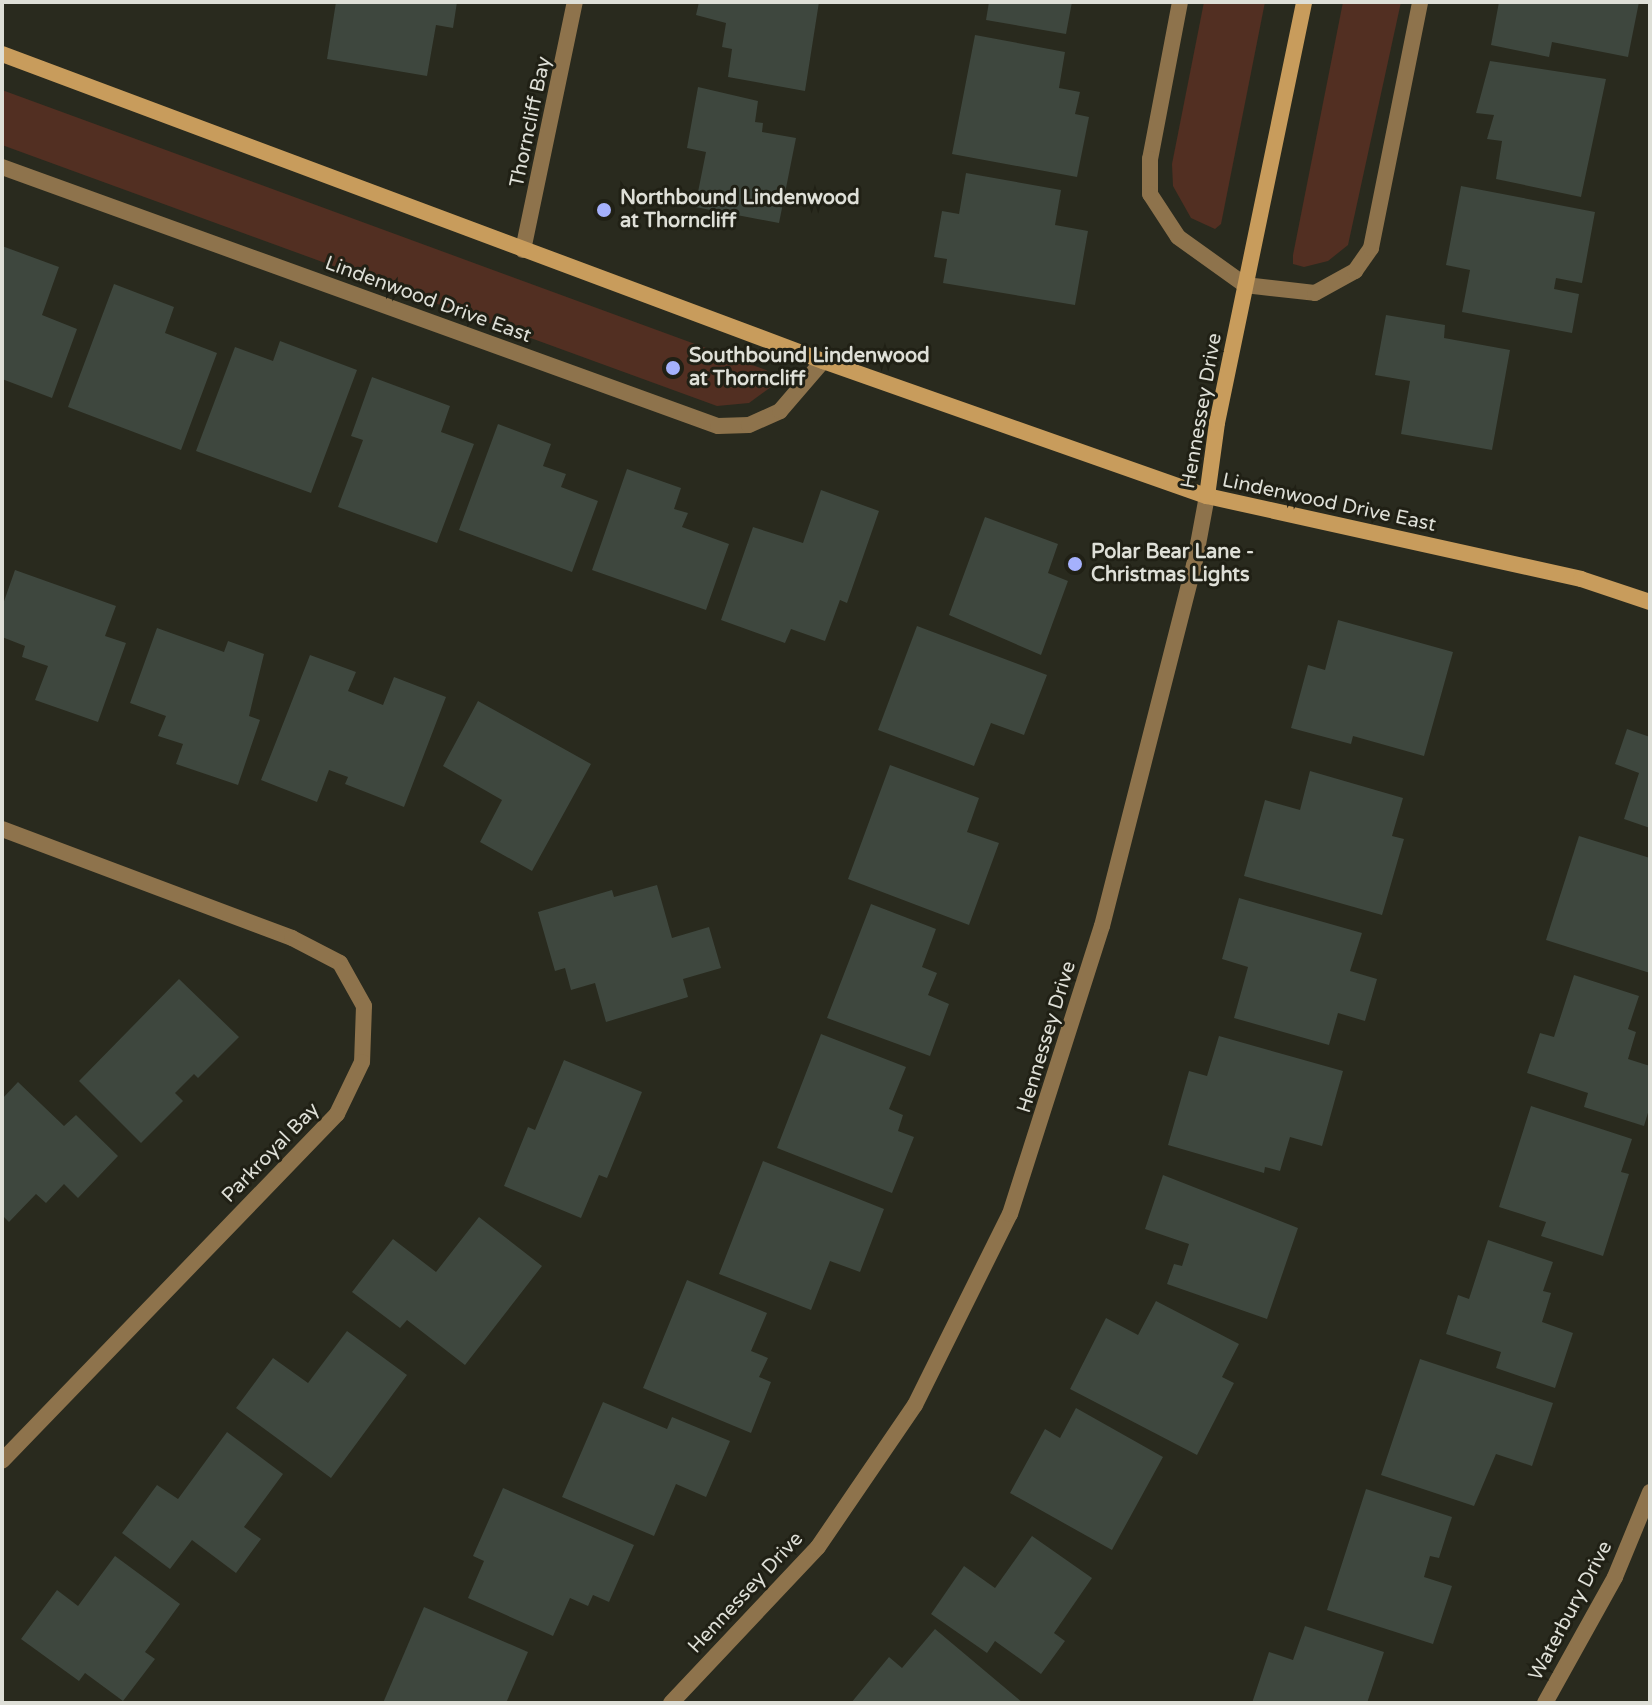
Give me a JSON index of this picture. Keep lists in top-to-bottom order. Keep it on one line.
{"streets":{"street":["Thorncliff Bay","Lindenwood Drive East","Hennessey Drive","Parkroyal Bay","Waterbury Drive"]},"crossings":[["Thorncliff Bay","Lindenwood Drive East"],["Lindenwood Drive East","Hennessey Drive"]],"places":["Northbound Lindenwood at Thorncliff","Southbound Lindenwood at Thorncliff","Polar Bear Lane - Christmas Lights"]}
